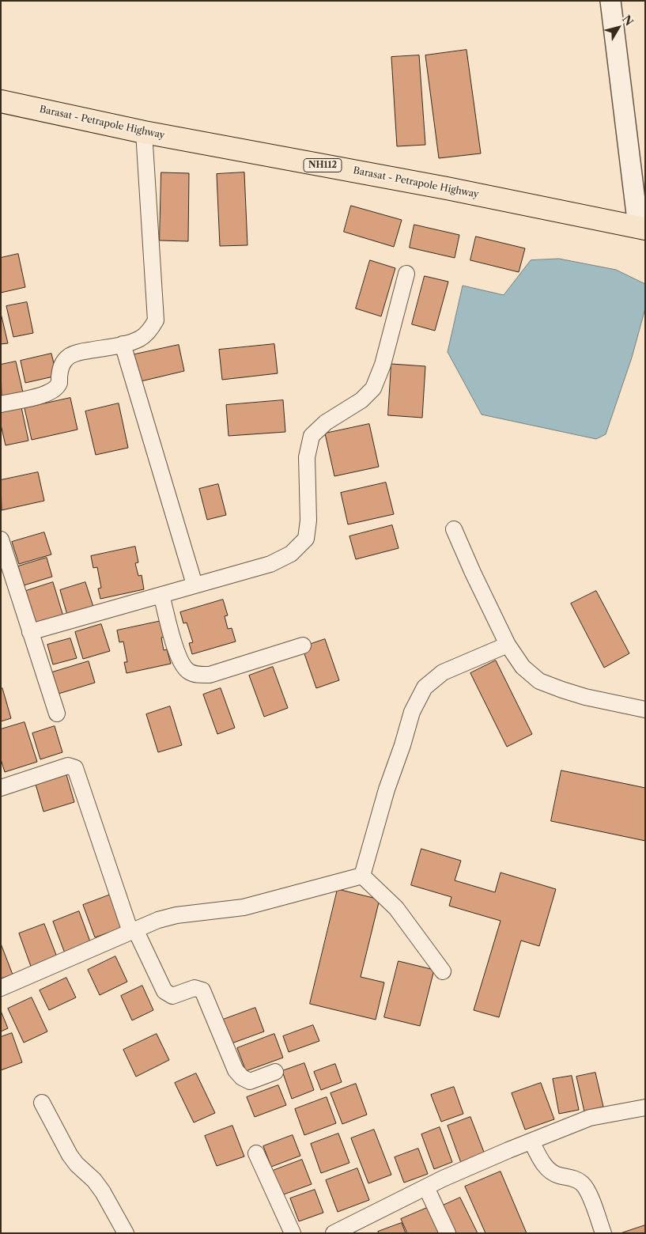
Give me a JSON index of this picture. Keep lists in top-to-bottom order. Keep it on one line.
{"streets":{"highway":["Barasat - Petrapole Highway","NH112"]},"north":"top right"}
